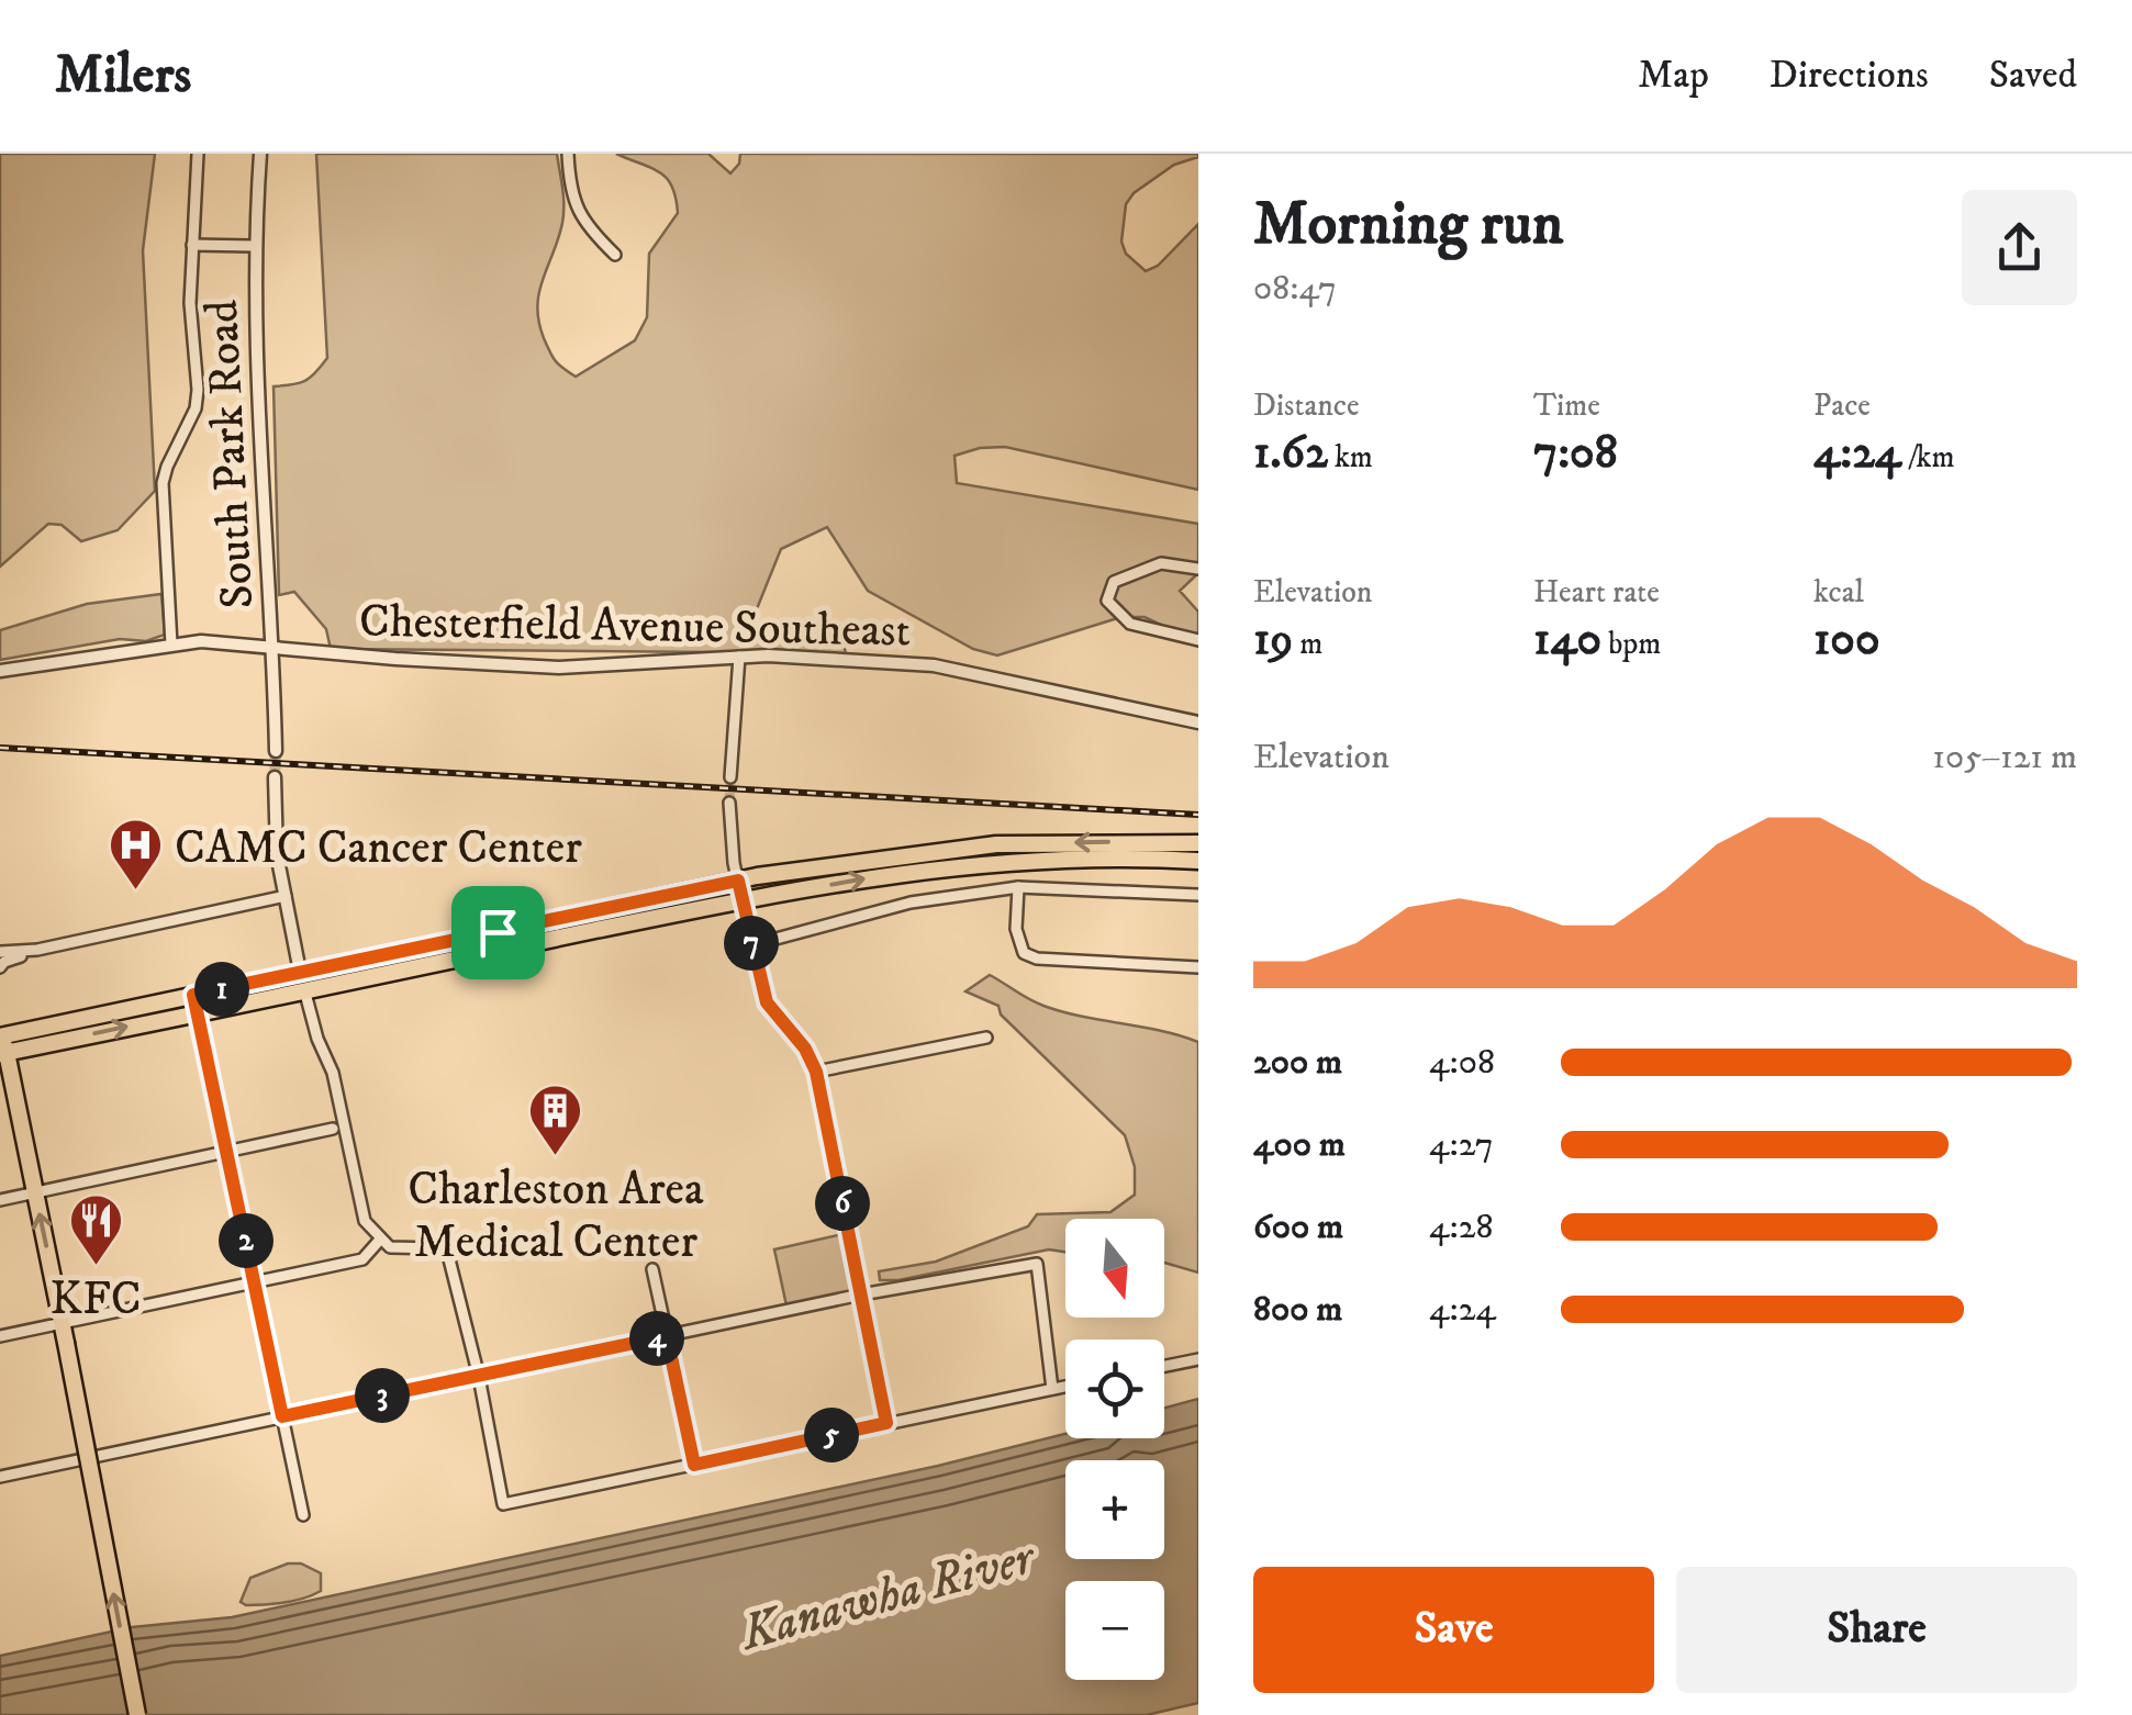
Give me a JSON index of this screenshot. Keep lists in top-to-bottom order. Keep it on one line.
{"streets":{"street":["South Park Road","Chesterfield Avenue Southeast"]},"crossings":[["South Park Road","Chesterfield Avenue Southeast"]],"water":["Kanawha River"],"places":{"hospital":["CAMC Cancer Center"],"building":["Charleston Area Medical Center"],"restaurant":["KFC"]},"north":"bottom","page":{"header":"Milers","nav":["Map","Directions","Saved"],"heading":["Morning run","08:47"],"stats":[["Distance","1.62 km"],["Time","7:08"],["Pace","4:24 /km"],["Elevation","19 m"],["Heart rate","140 bpm"],["kcal","100"]],"chart":["Elevation","105–121 m"],"pins":["7","1","6","2","4","3","5"],"list":[{"name":"200 m","note":"4:08"},{"name":"400 m","note":"4:27"},{"name":"600 m","note":"4:28"},{"name":"800 m","note":"4:24"}],"map_buttons":["+","−"],"buttons":["Save","Share"]}}
